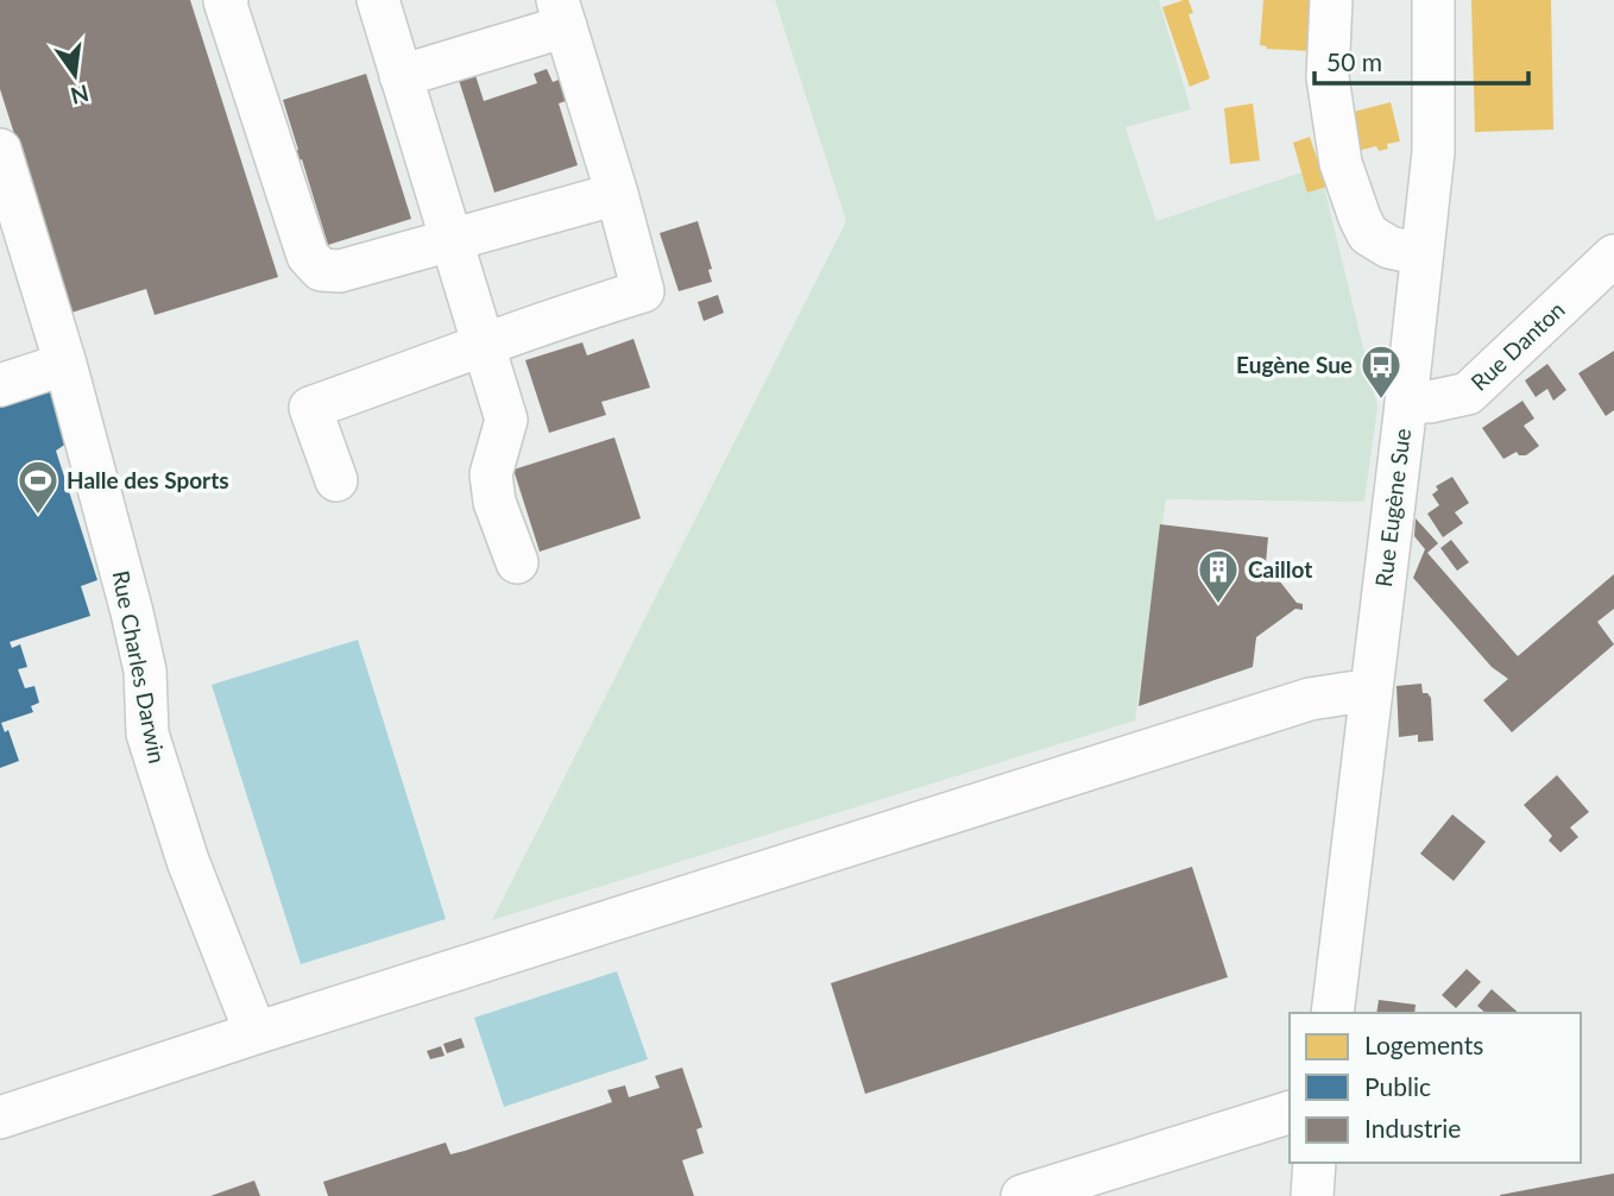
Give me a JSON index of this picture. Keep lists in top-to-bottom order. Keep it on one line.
{"streets":{"street":["Rue Danton","Rue Eugène Sue","Rue Charles Darwin"]},"crossings":[["Rue Danton","Rue Eugène Sue"]],"places":{"bus stop":["Eugène Sue"],"sports":["Halle des Sports"],"building":["Caillot"]},"legend":["Logements","Public","Industrie"],"scale_bar":"50 m","north":"bottom"}
